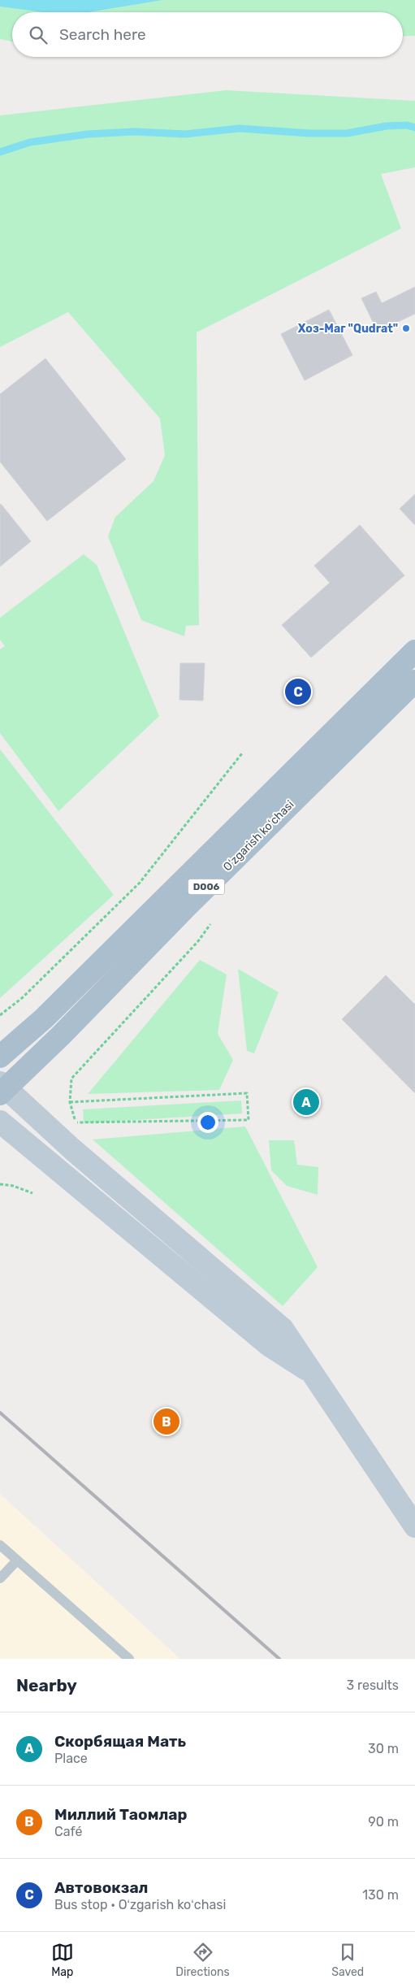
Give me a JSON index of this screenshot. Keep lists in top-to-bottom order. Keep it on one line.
{"streets":{"main road":["Oʻzgarish koʻchasi","D006"]},"places":["Хоз-Маг \"Qudrat\""],"page":{"search":"Search here","pins":["C","A","B"],"heading":["Nearby","3 results"],"list":[{"mark":"A","name":"Скорбящая Мать","note":"Place","value":"30 m"},{"mark":"B","name":"Миллий Таомлар","note":"Café","value":"90 m"},{"mark":"C","name":"Автовокзал","note":"Bus stop · Oʻzgarish koʻchasi","value":"130 m"}],"nav":["Map","Directions","Saved"]}}
